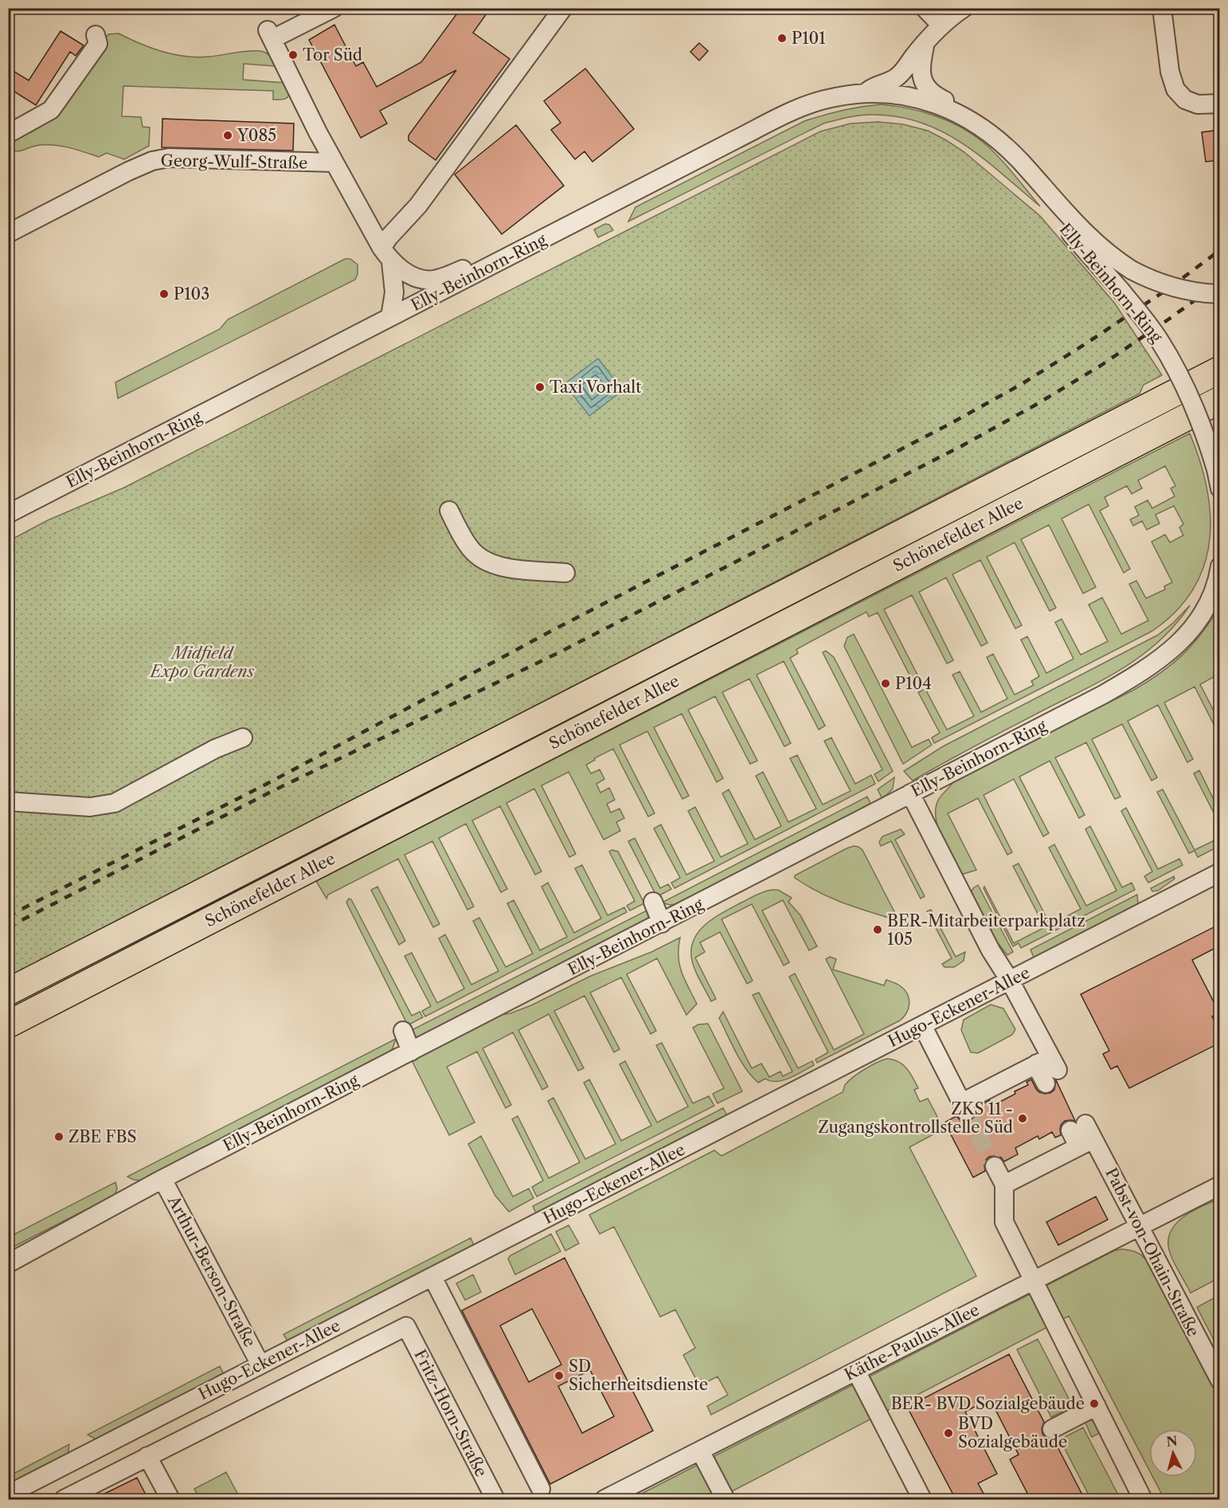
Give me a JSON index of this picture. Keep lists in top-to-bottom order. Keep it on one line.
{"streets":{"highway":["Schönefelder Allee"],"street":["Georg-Wulf-Straße","Elly-Beinhorn-Ring","Hugo-Eckener-Allee","Pabst-von-Ohain-Straße","Arthur-Berson-Straße","Käthe-Paulus-Allee","Fritz-Horn-Straße"]},"crossings":[["Elly-Beinhorn-Ring","Arthur-Berson-Straße"],["Hugo-Eckener-Allee","Arthur-Berson-Straße"],["Pabst-von-Ohain-Straße","Käthe-Paulus-Allee"]],"parks":["Midfield Expo Gardens"],"places":["P101","Tor Süd","Y085","P103","Taxi Vorhalt","P104","BER-Mitarbeiterparkplatz 105","ZKS 11 - Zugangskontrollstelle Süd","ZBE FBS","SD Sicherheitsdienste","BER- BVD Sozialgebäude","BVD Sozialgebäude"],"north":"top"}
